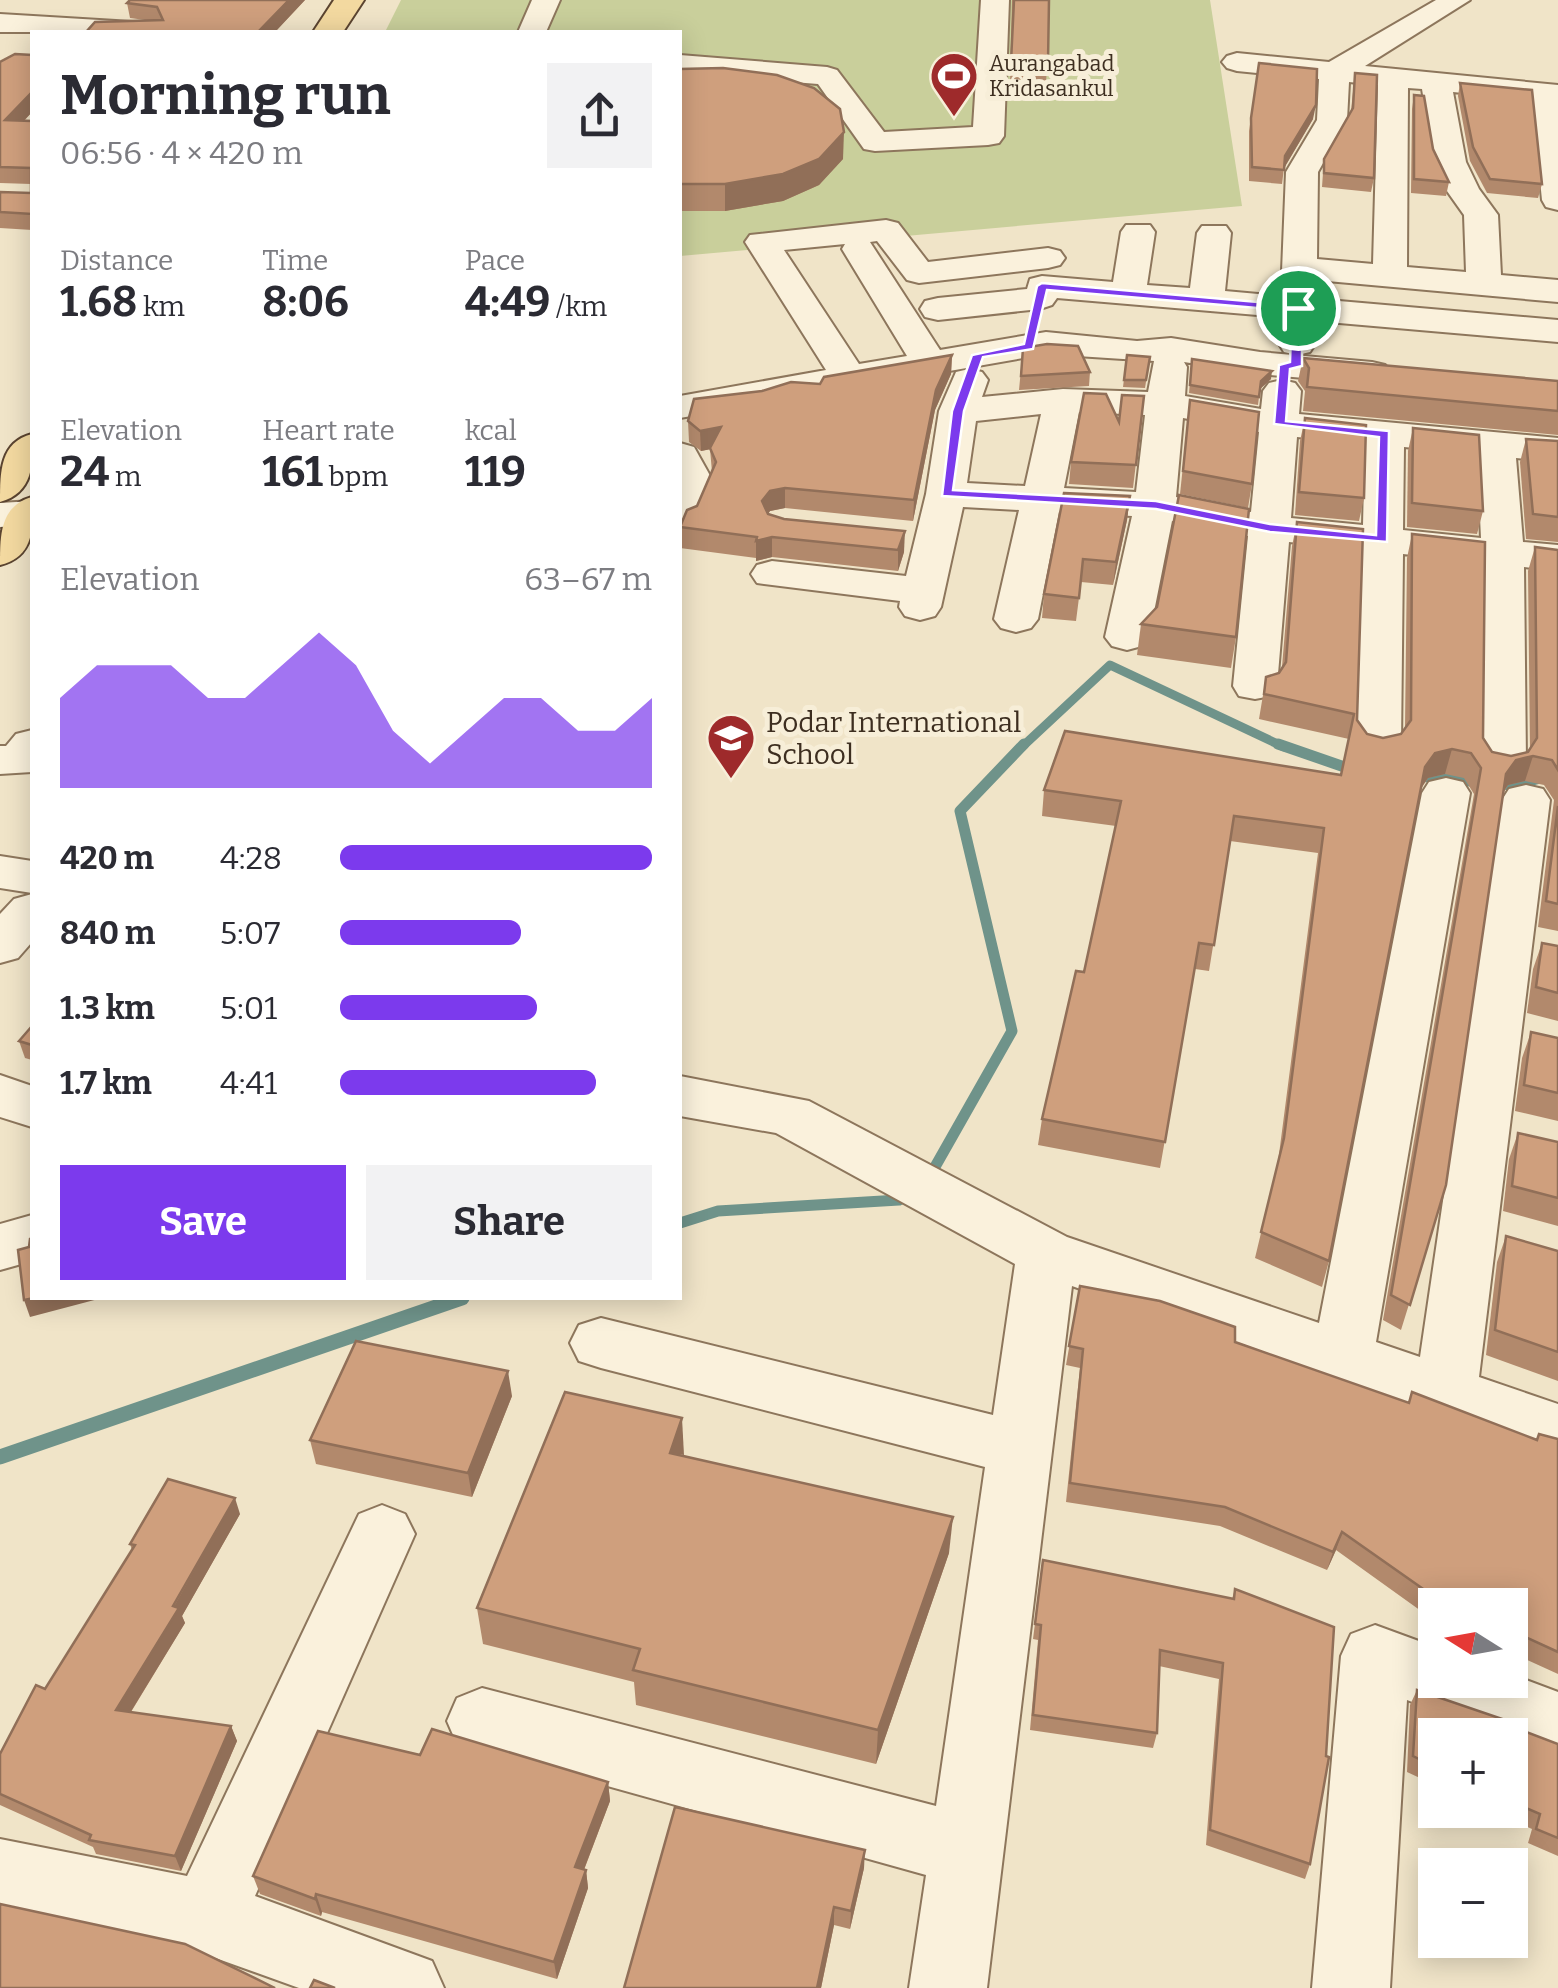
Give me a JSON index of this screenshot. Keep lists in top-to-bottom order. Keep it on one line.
{"places":{"sports":["Aurangabad Kridasankul"],"school or university":["Podar International School"]},"north":"left","page":{"heading":["Morning run","06:56 · 4 × 420 m"],"stats":[["Distance","1.68 km"],["Time","8:06"],["Pace","4:49 /km"],["Elevation","24 m"],["Heart rate","161 bpm"],["kcal","119"]],"chart":["Elevation","63–67 m"],"list":[{"name":"420 m","note":"4:28"},{"name":"840 m","note":"5:07"},{"name":"1.3 km","note":"5:01"},{"name":"1.7 km","note":"4:41"}],"buttons":["Save","Share"],"map_buttons":["+","−"]}}
